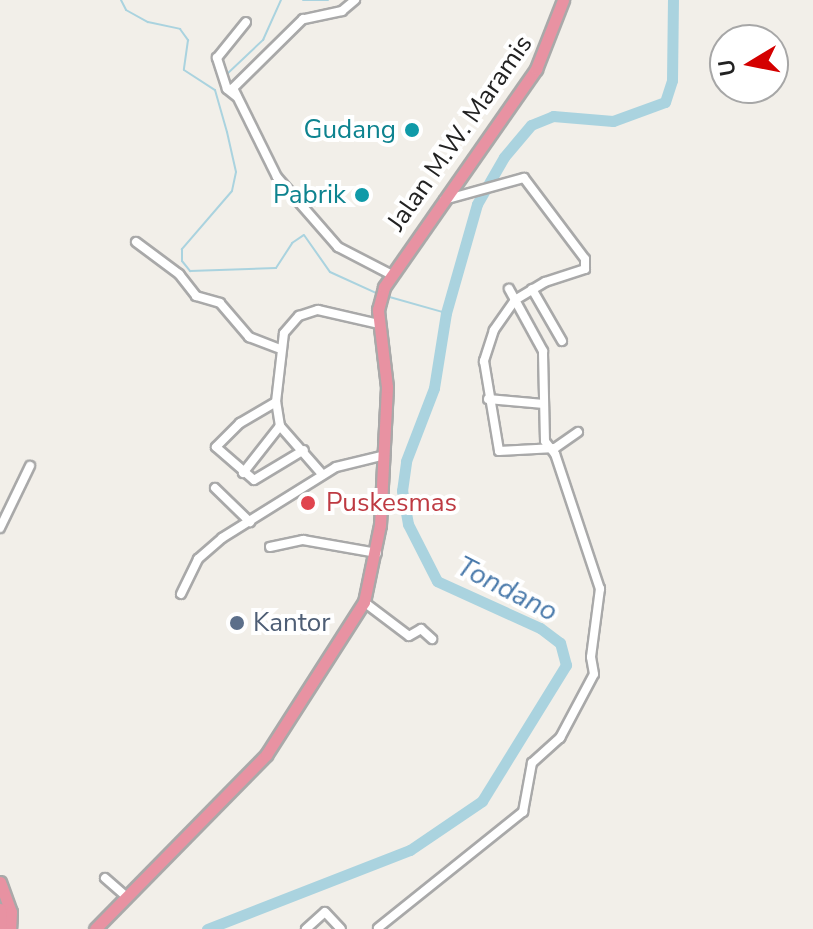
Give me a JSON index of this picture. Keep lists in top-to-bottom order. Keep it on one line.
{"streets":{"highway":["Jalan M.W. Maramis"]},"water":["Tondano"],"places":["Gudang","Pabrik","Puskesmas","Kantor"],"north":"left"}
